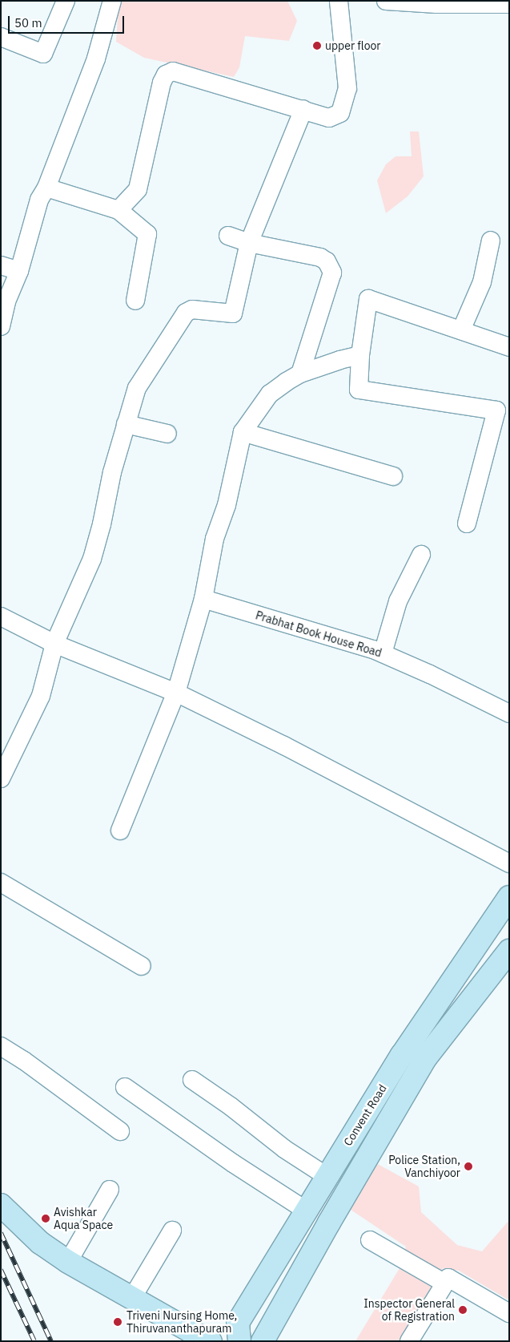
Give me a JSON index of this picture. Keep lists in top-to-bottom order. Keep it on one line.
{"streets":{"main road":["Convent Road"],"street":["Prabhat Book House Road"]},"places":["upper floor","Police Station, Vanchiyoor","Avishkar Aqua Space","Inspector General of Registration","Triveni Nursing Home, Thiruvananthapuram"],"scale_bar":"50 m"}
